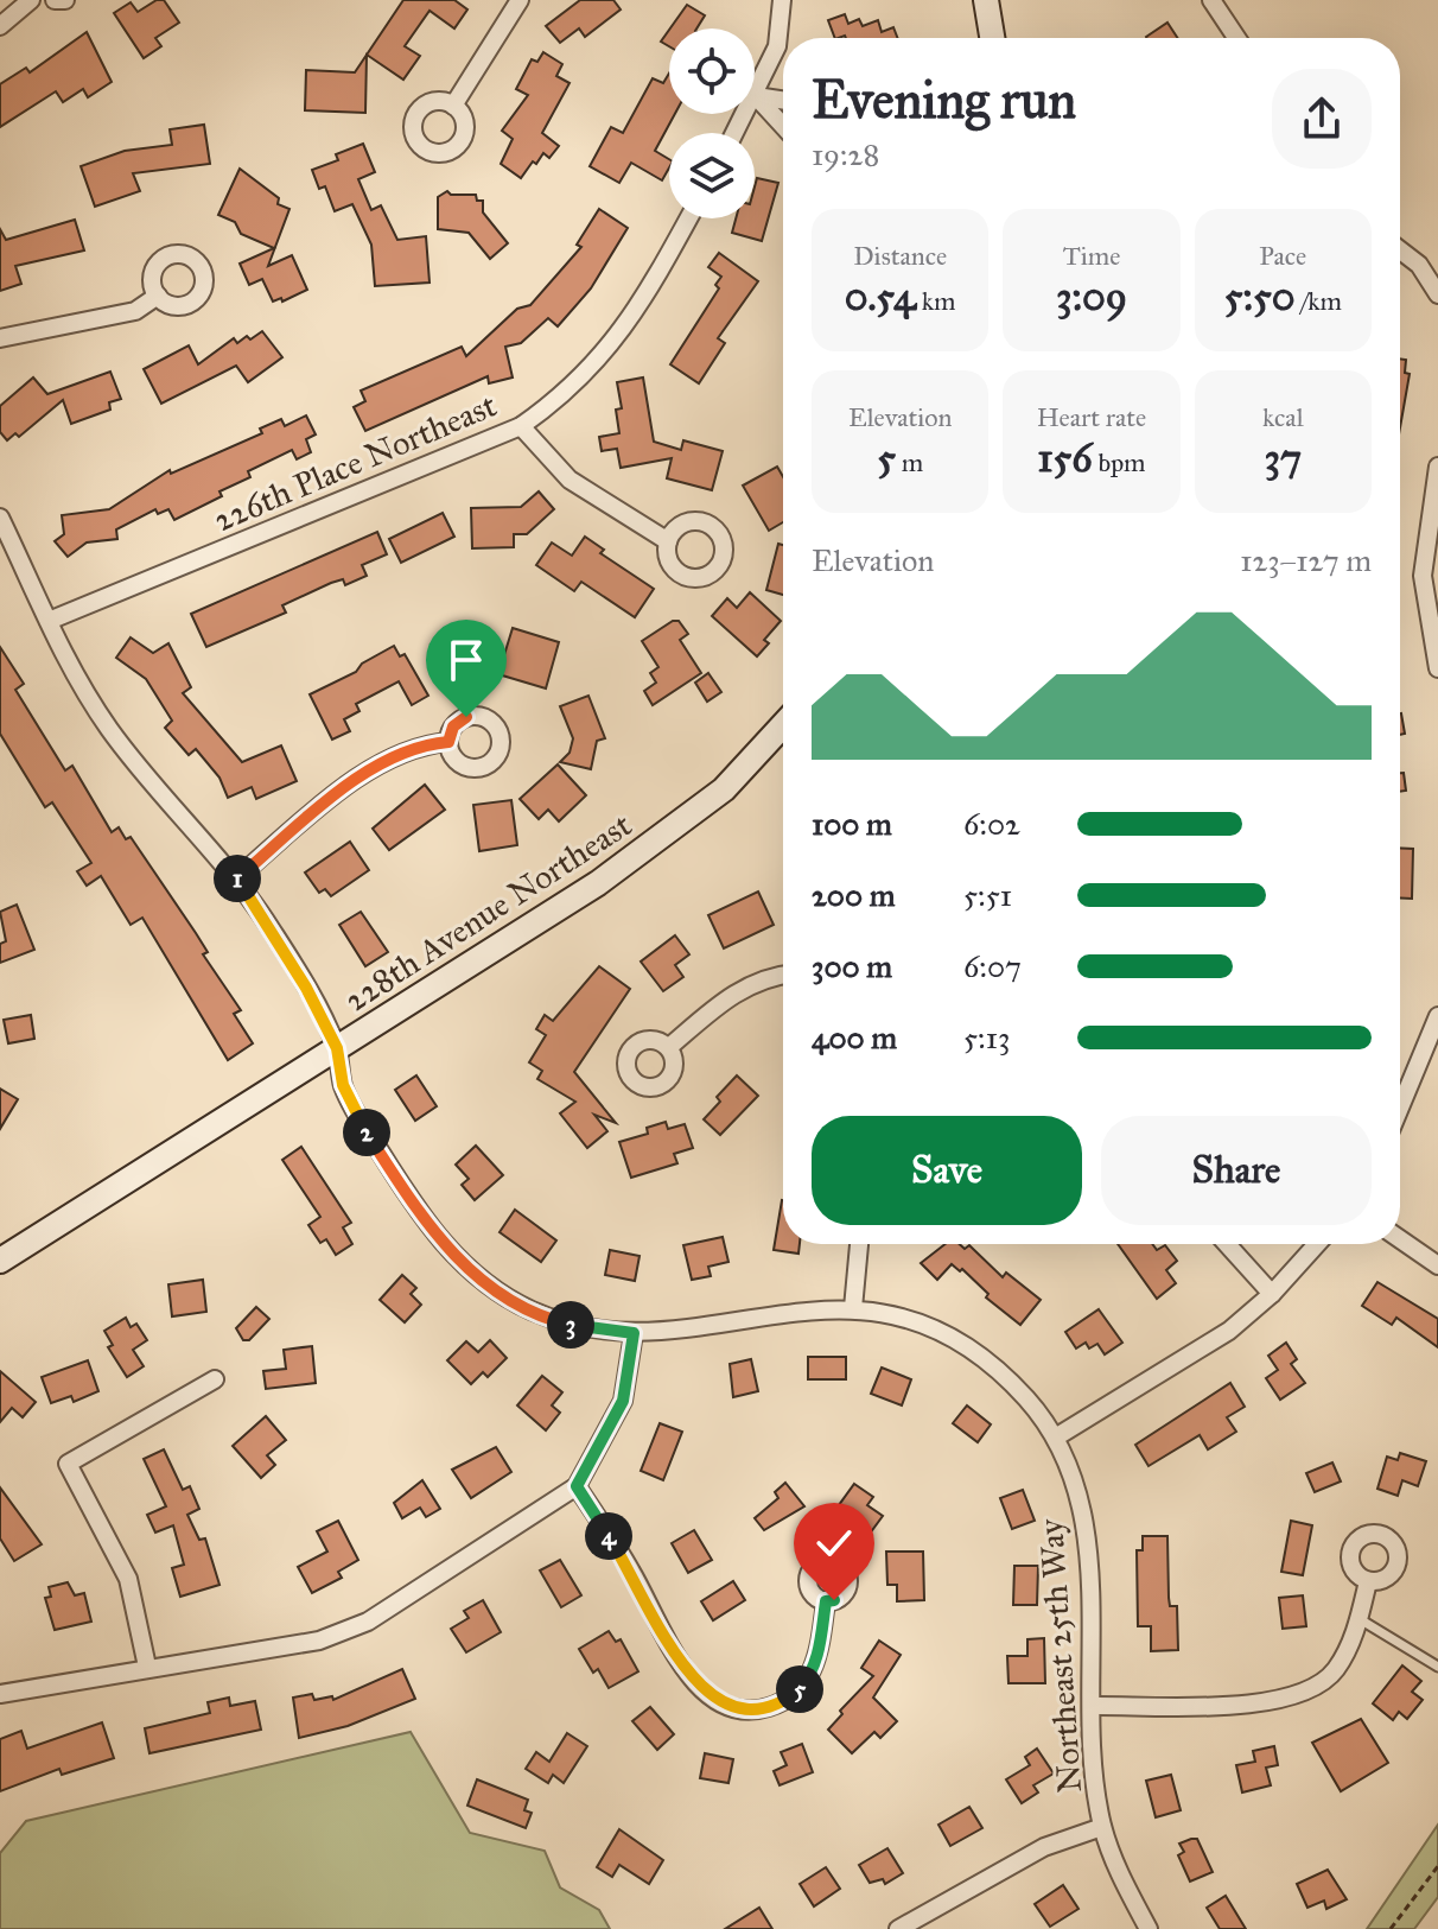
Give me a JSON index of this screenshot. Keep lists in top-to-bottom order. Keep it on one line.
{"streets":{"main road":["228th Avenue Northeast"],"street":["226th Place Northeast","Northeast 25th Way"]},"crossings":[["226th Place Northeast","Northeast 25th Way"],["228th Avenue Northeast","Northeast 25th Way"]],"page":{"heading":["Evening run","19:28"],"stats":[["Distance","0.54 km"],["Time","3:09"],["Pace","5:50 /km"],["Elevation","5 m"],["Heart rate","156 bpm"],["kcal","37"]],"chart":["Elevation","123–127 m"],"list":[{"name":"100 m","note":"6:02"},{"name":"200 m","note":"5:51"},{"name":"300 m","note":"6:07"},{"name":"400 m","note":"5:13"}],"pins":["1","2","3","4","5"],"buttons":["Save","Share"]}}
